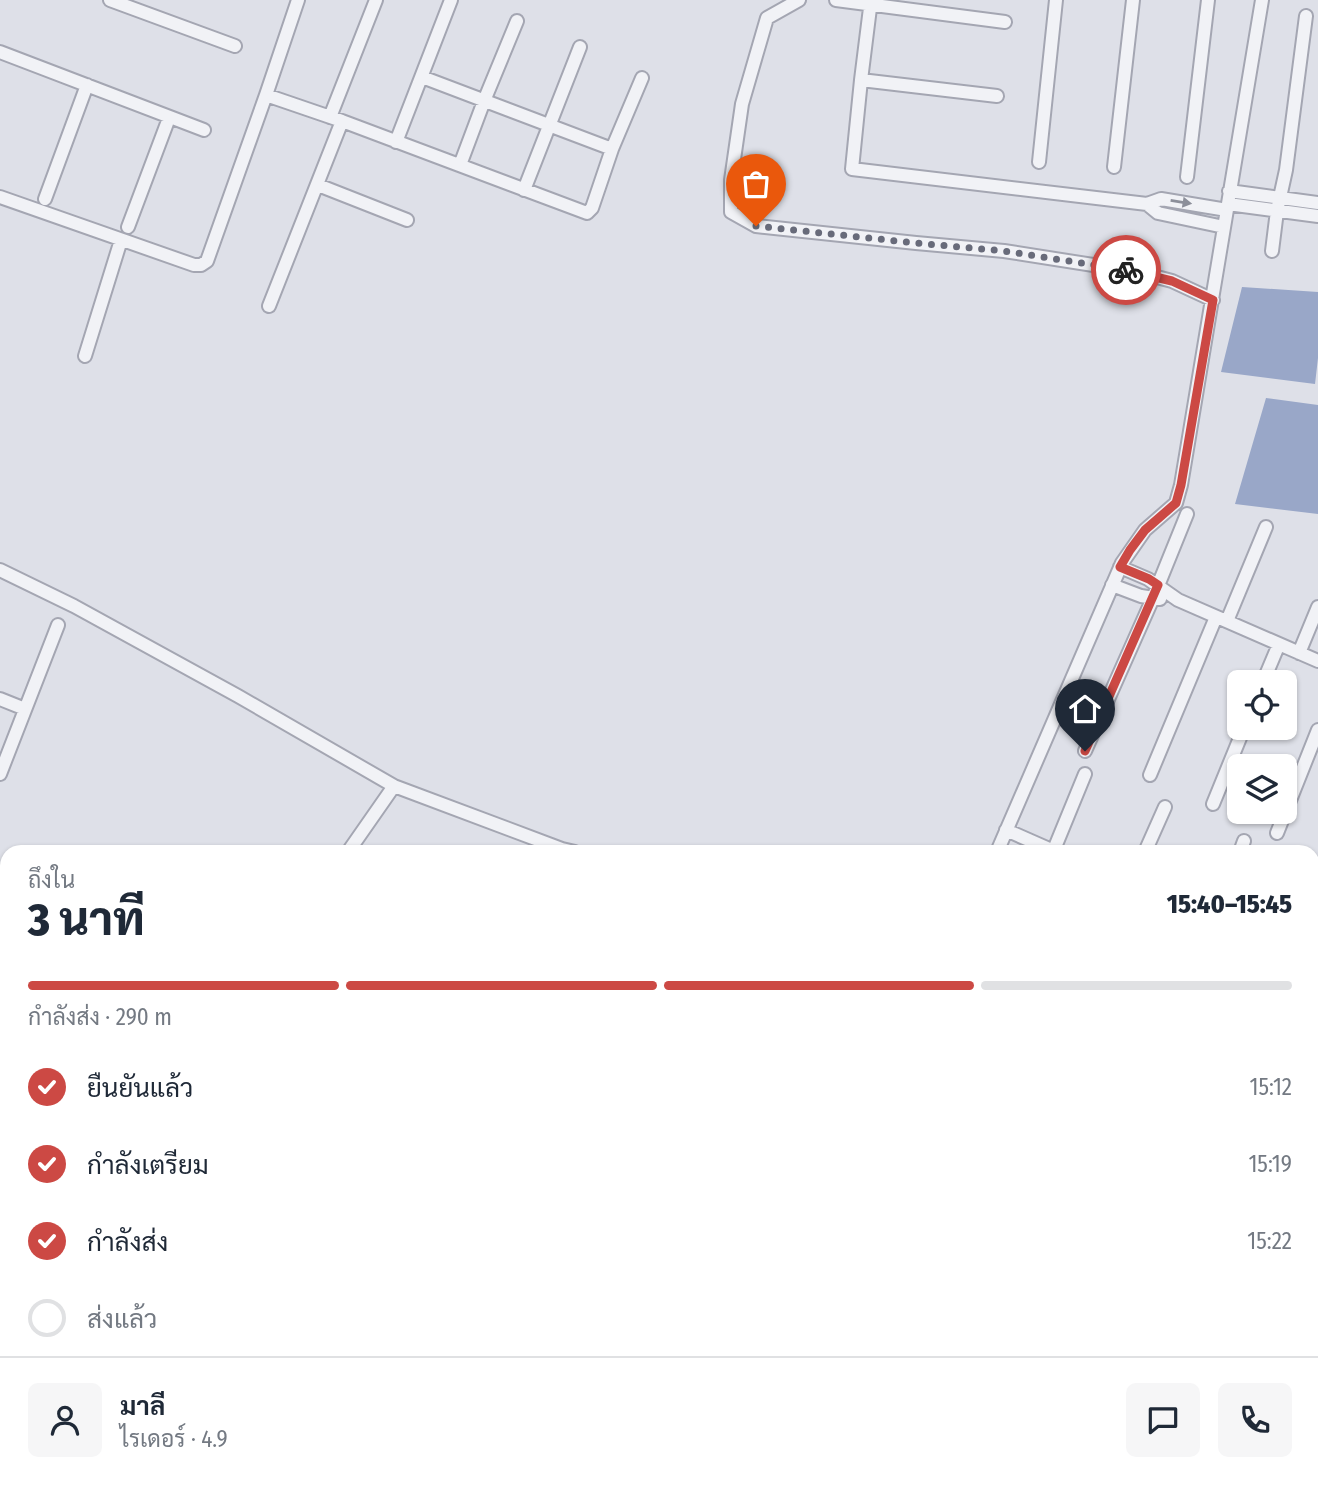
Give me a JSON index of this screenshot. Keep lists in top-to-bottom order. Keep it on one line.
{"page":{"heading":["3 นาที","ถึงใน","15:40–15:45"],"panel":["มาลี","ไรเดอร์ · 4.9"],"bar":"กำลังส่ง · 290 m","list":[["ยืนยันแล้ว","15:12"],["กำลังเตรียม","15:19"],["กำลังส่ง","15:22"],"ส่งแล้ว"]}}
